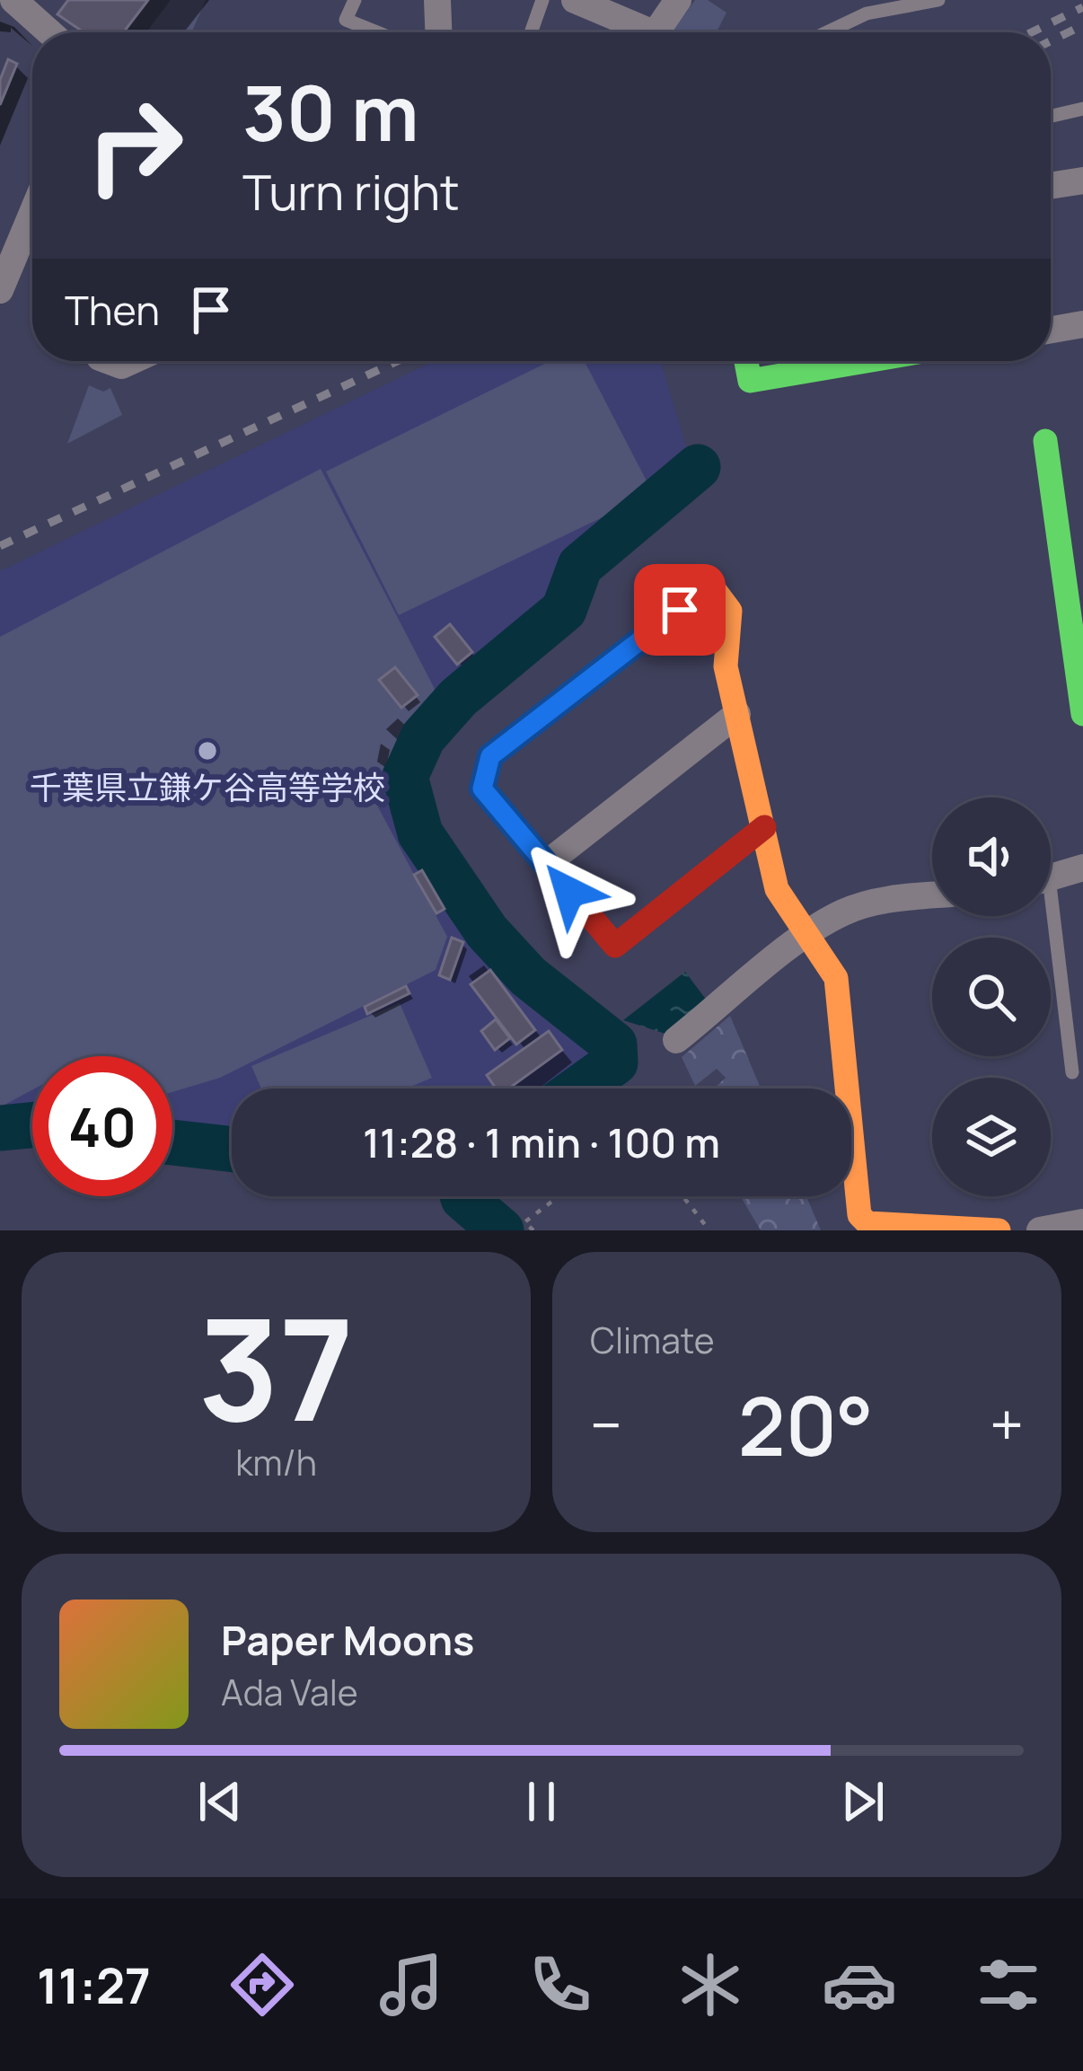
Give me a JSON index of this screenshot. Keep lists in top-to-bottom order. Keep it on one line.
{"places":["千葉県立鎌ケ谷高等学校"],"page":{"turn":["30 m","Turn right"],"then":"Then","limit":"40","trip":"11:28 · 1 min · 100 m","tile":[["37","km/h"],"Climate"],"heat":["−","20°","+"],"song":["Paper Moons","Ada Vale"],"tabs":"11:27"}}
